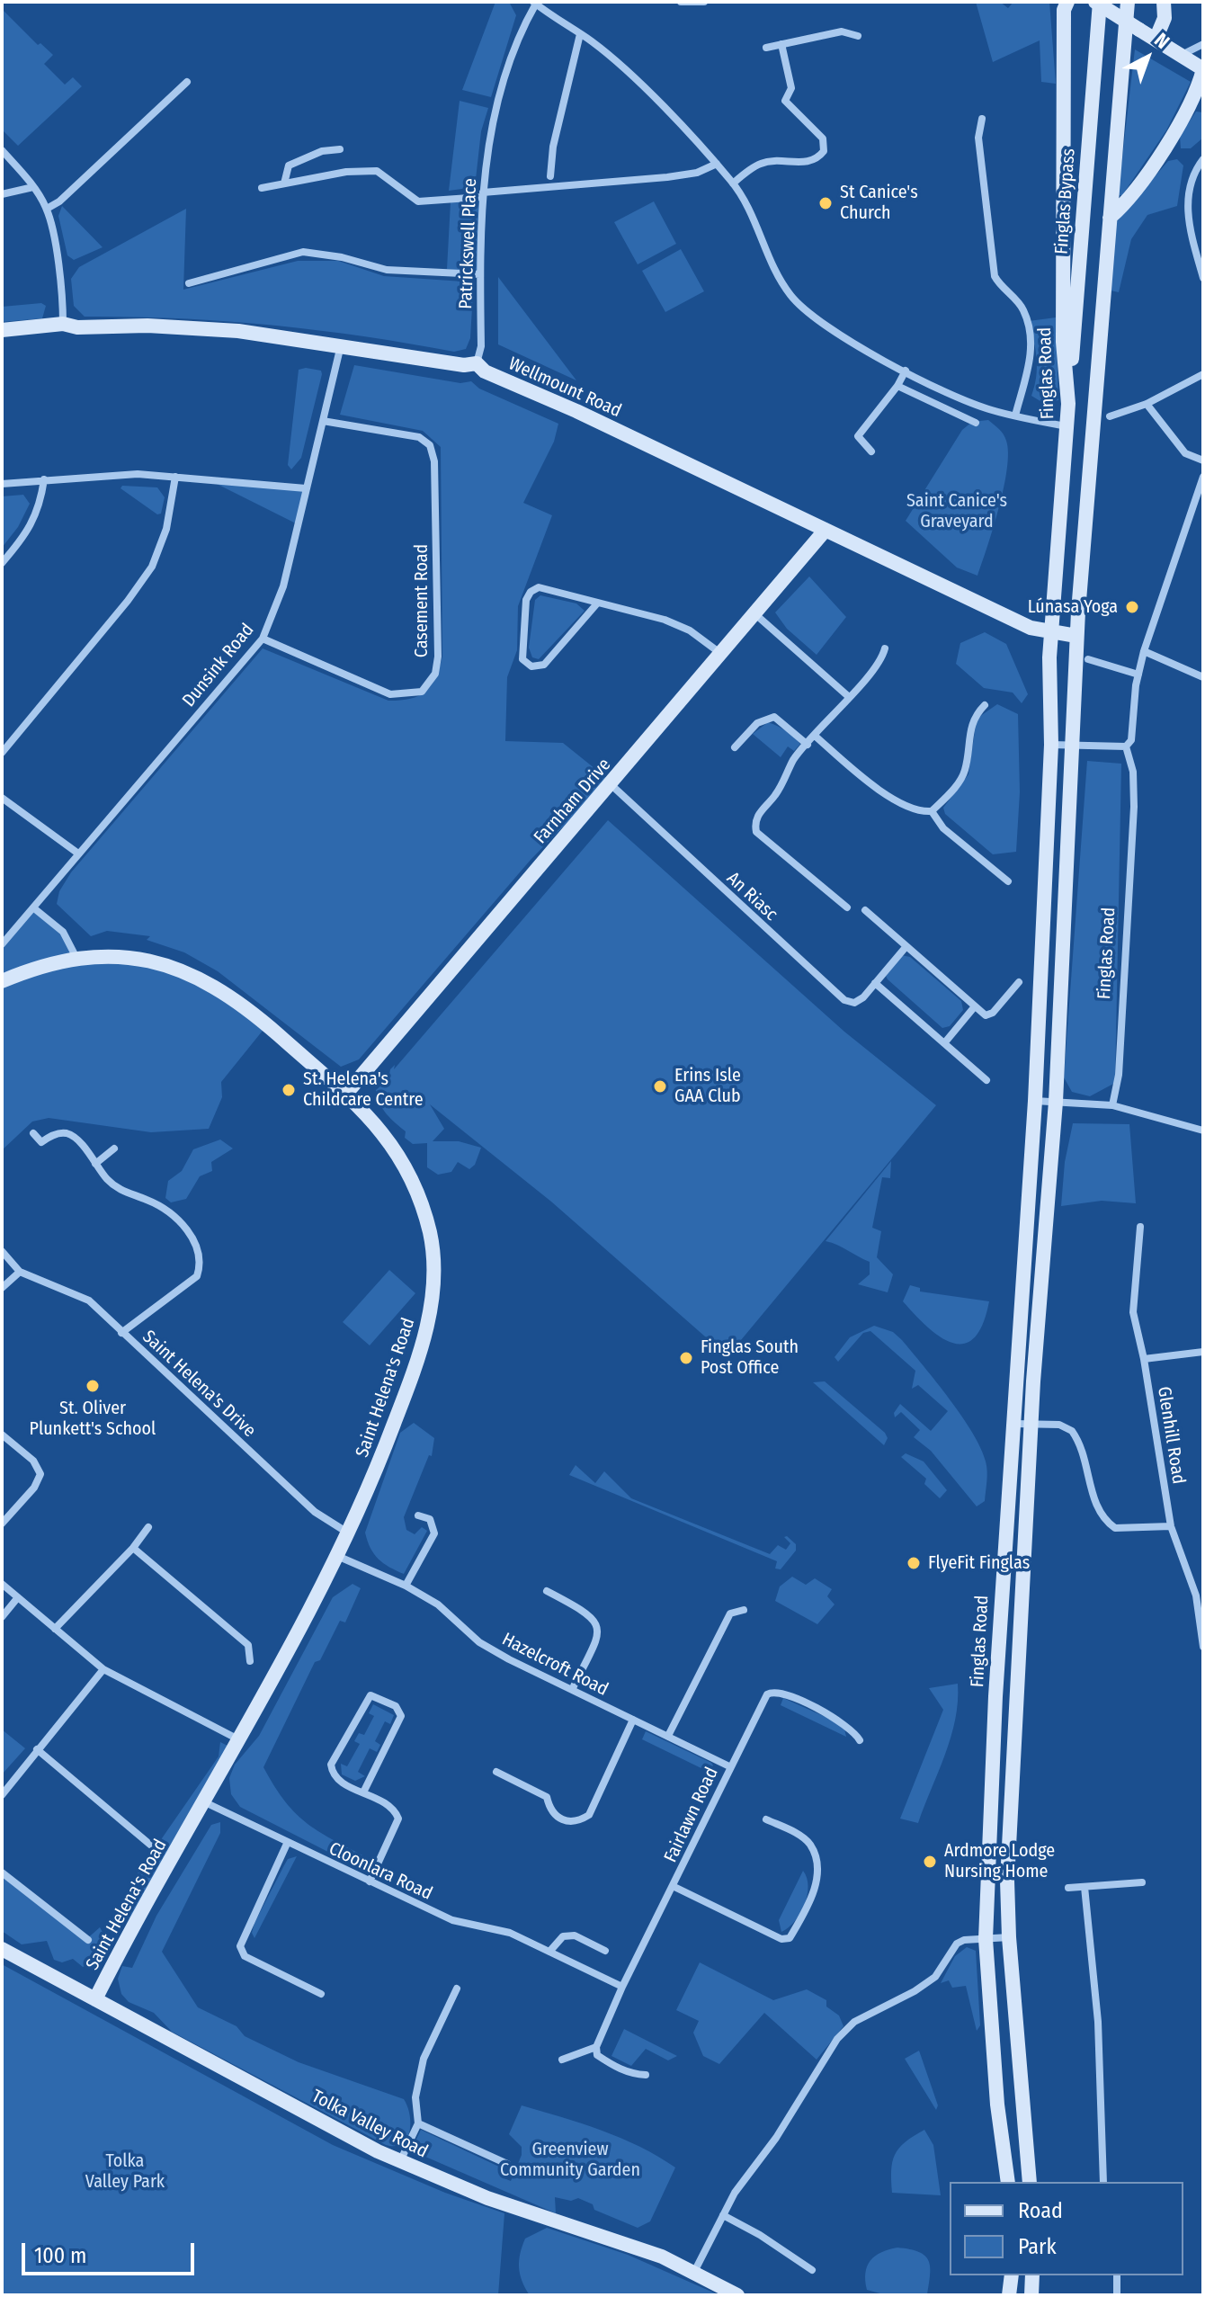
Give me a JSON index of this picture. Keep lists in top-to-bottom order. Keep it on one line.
{"streets":{"main road":["Finglas Bypass","Finglas Road","Wellmount Road","Farnham Drive","Saint Helena's Road","Tolka Valley Road"],"street":["Patrickswell Place","Casement Road","Dunsink Road","An Riasc","Saint Helena's Drive","Glenhill Road","Hazelcroft Road","Fairlawn Road","Cloonlara Road"]},"crossings":[["Finglas Bypass","Finglas Road"],["Patrickswell Place","Wellmount Road"],["Finglas Road","Wellmount Road"],["Wellmount Road","Dunsink Road"],["Wellmount Road","Farnham Drive"],["Casement Road","Dunsink Road"],["Farnham Drive","An Riasc"],["Farnham Drive","Saint Helena's Road"],["Saint Helena's Drive","Saint Helena's Road"],["Saint Helena's Road","Hazelcroft Road"],["Saint Helena's Road","Cloonlara Road"],["Saint Helena's Road","Tolka Valley Road"],["Hazelcroft Road","Fairlawn Road"],["Fairlawn Road","Cloonlara Road"]],"parks":["Saint Canice's Graveyard","Greenview Community Garden","Tolka Valley Park"],"places":["St Canice's Church","Lúnasa Yoga","Erins Isle GAA Club","St. Helena's Childcare Centre","Finglas South Post Office","St. Oliver Plunkett's School","FlyeFit Finglas","Ardmore Lodge Nursing Home"],"legend":["Road","Park"],"scale_bar":"100 m","north":"top right"}
